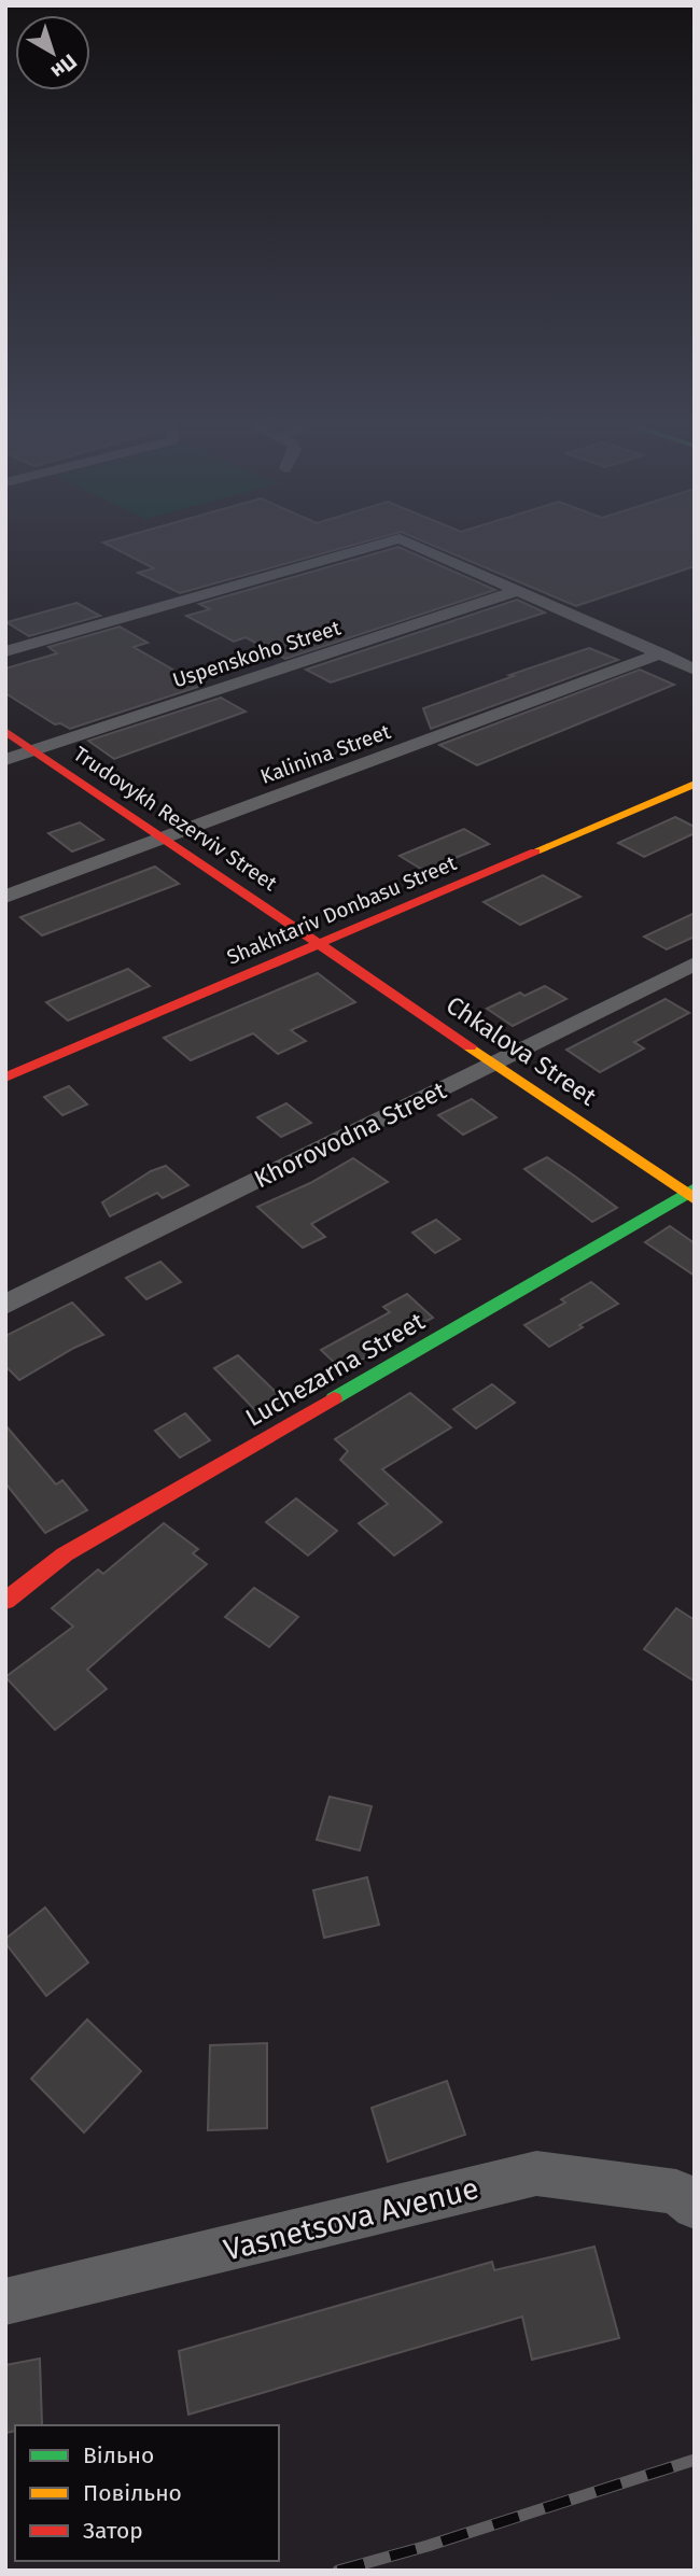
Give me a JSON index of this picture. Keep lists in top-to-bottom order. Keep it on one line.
{"streets":{"street":["Uspenskoho Street","Kalinina Street","Trudovykh Rezerviv Street","Shakhtariv Donbasu Street","Chkalova Street","Khorovodna Street","Luchezarna Street","Vasnetsova Avenue"]},"crossings":[["Uspenskoho Street","Trudovykh Rezerviv Street"],["Kalinina Street","Trudovykh Rezerviv Street"],["Trudovykh Rezerviv Street","Shakhtariv Donbasu Street"],["Trudovykh Rezerviv Street","Chkalova Street"],["Shakhtariv Donbasu Street","Chkalova Street"],["Chkalova Street","Khorovodna Street"],["Chkalova Street","Luchezarna Street"]],"legend":["Вільно","Повільно","Затор"],"north":"bottom right"}
